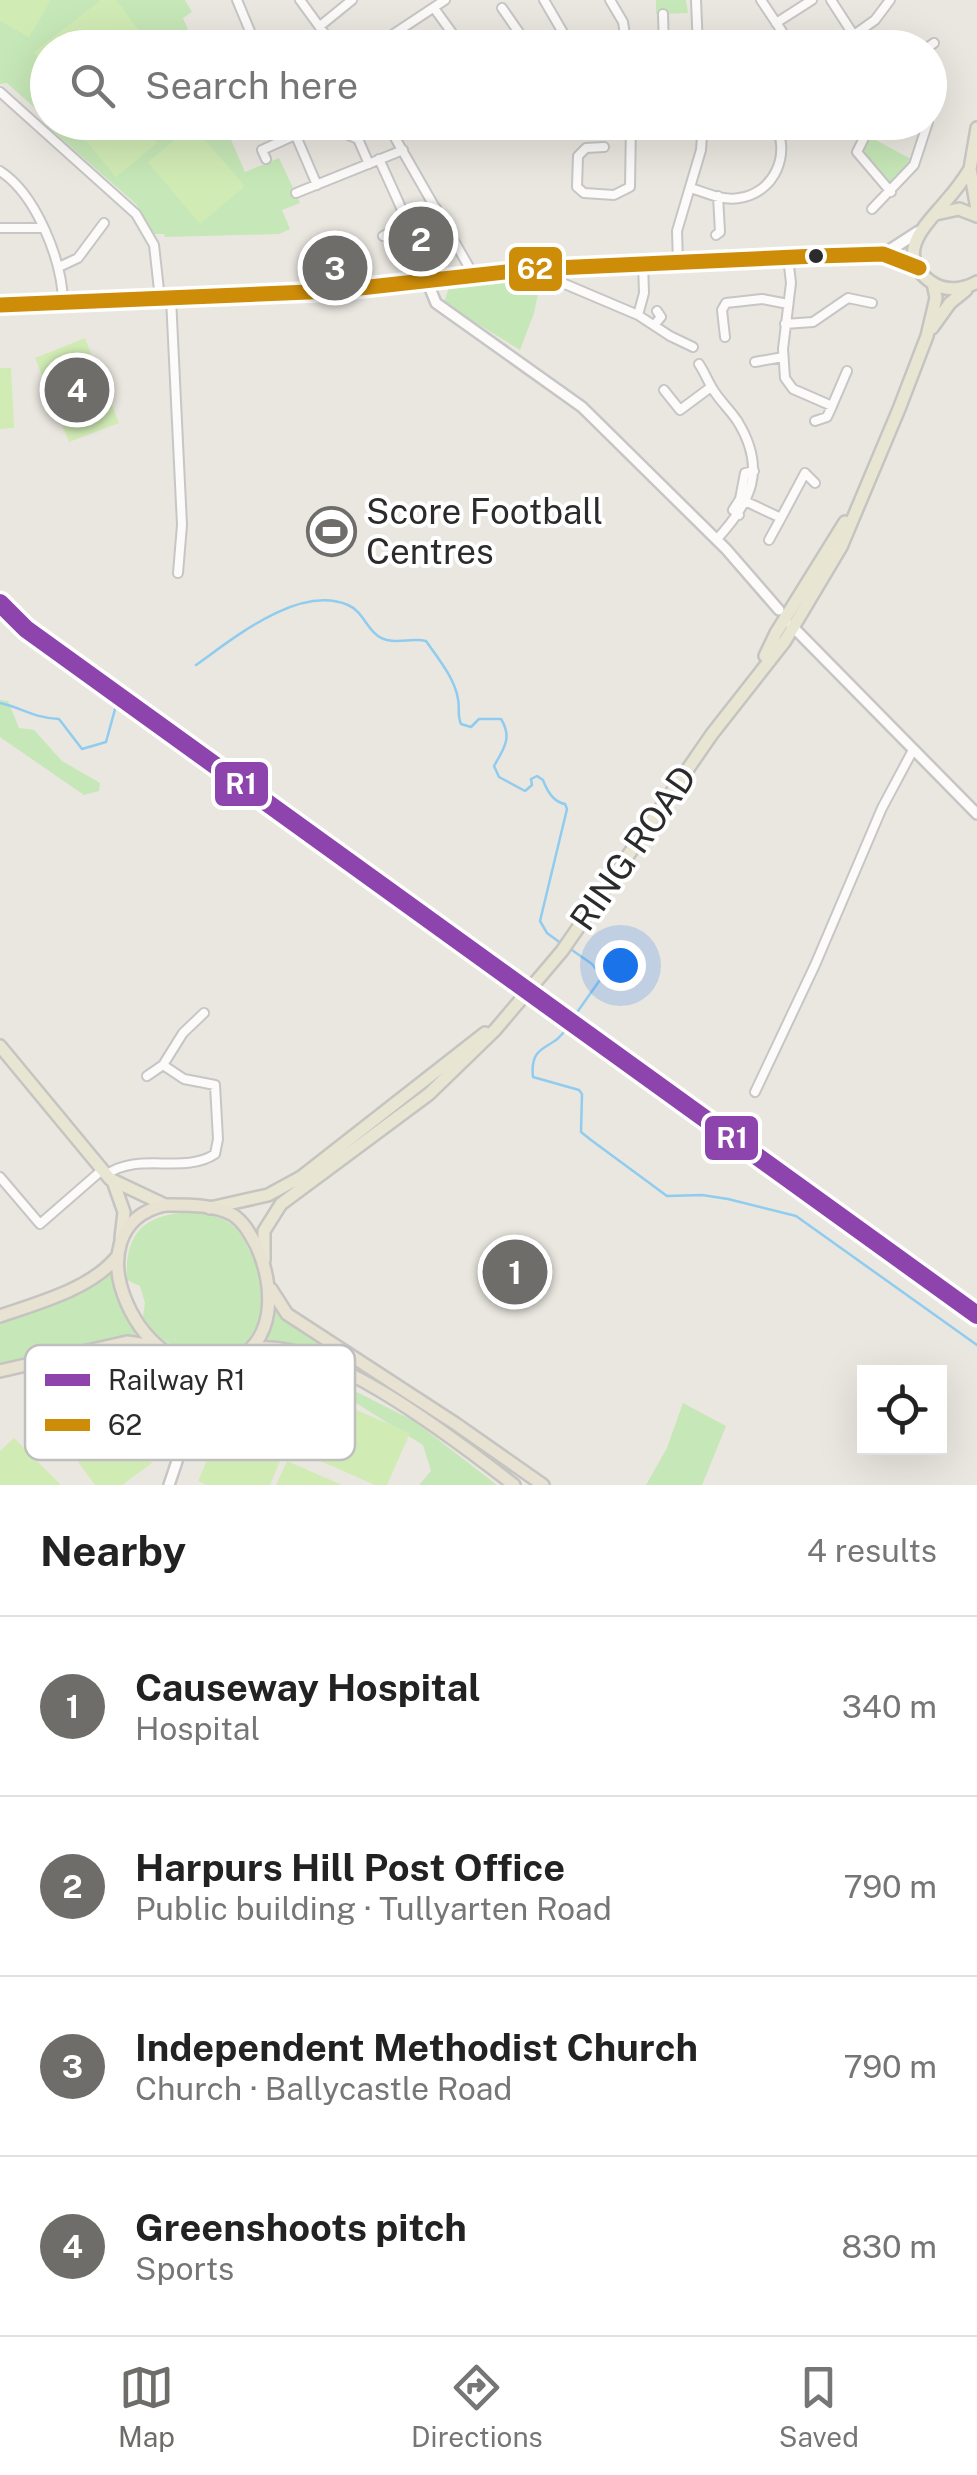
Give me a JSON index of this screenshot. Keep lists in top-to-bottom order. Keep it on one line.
{"streets":{"main road":["RING ROAD"]},"places":{"sports":["Score Football Centres"]},"lines":["transit line 62","rail line R1"],"legend":["Railway R1","62"],"page":{"search":"Search here","pins":["2","3","4","1"],"heading":["Nearby","4 results"],"list":[{"mark":"1","name":"Causeway Hospital","note":"Hospital","value":"340 m"},{"mark":"2","name":"Harpurs Hill Post Office","note":"Public building · Tullyarten Road","value":"790 m"},{"mark":"3","name":"Independent Methodist Church","note":"Church · Ballycastle Road","value":"790 m"},{"mark":"4","name":"Greenshoots pitch","note":"Sports","value":"830 m"}],"nav":["Map","Directions","Saved"]}}
